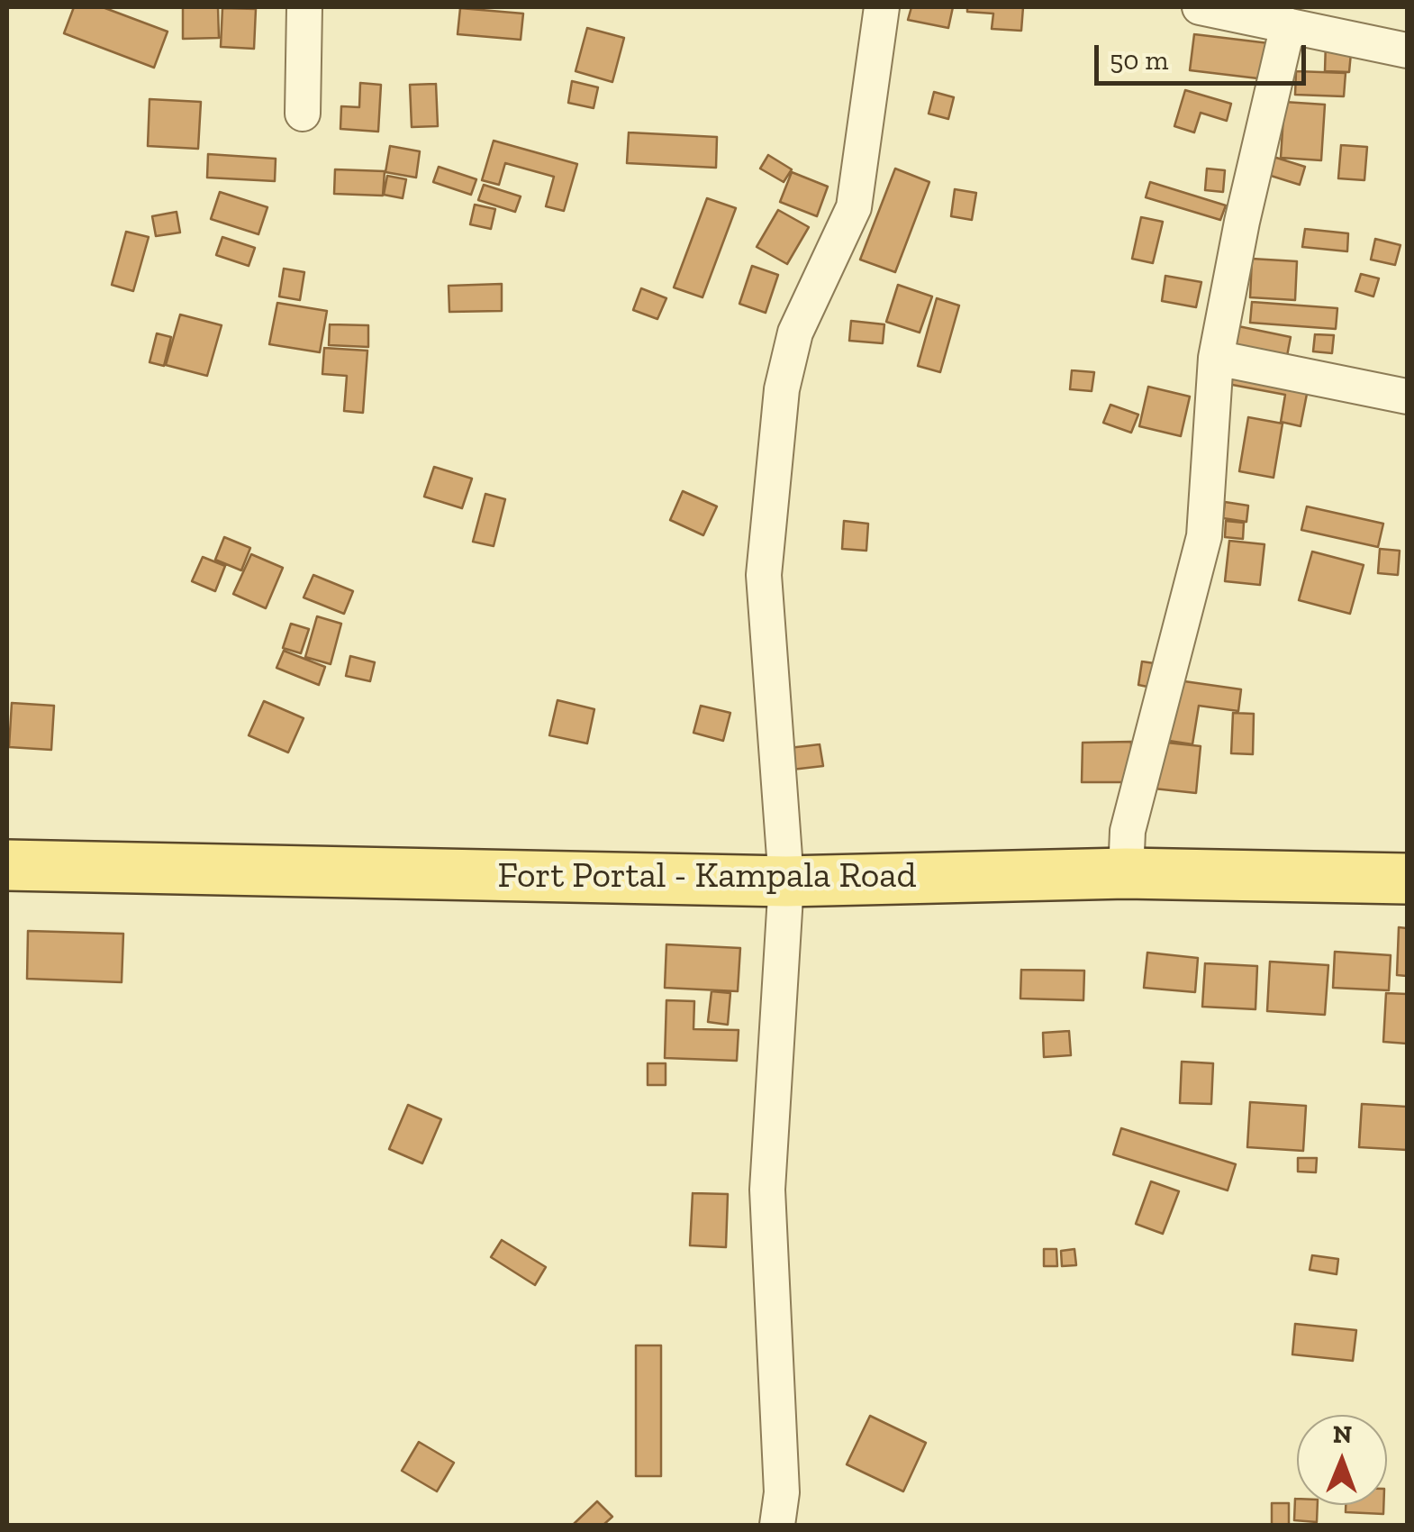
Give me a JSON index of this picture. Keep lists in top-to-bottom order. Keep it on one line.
{"streets":{"main road":["Fort Portal - Kampala Road"]},"scale_bar":"50 m","north":"top"}
